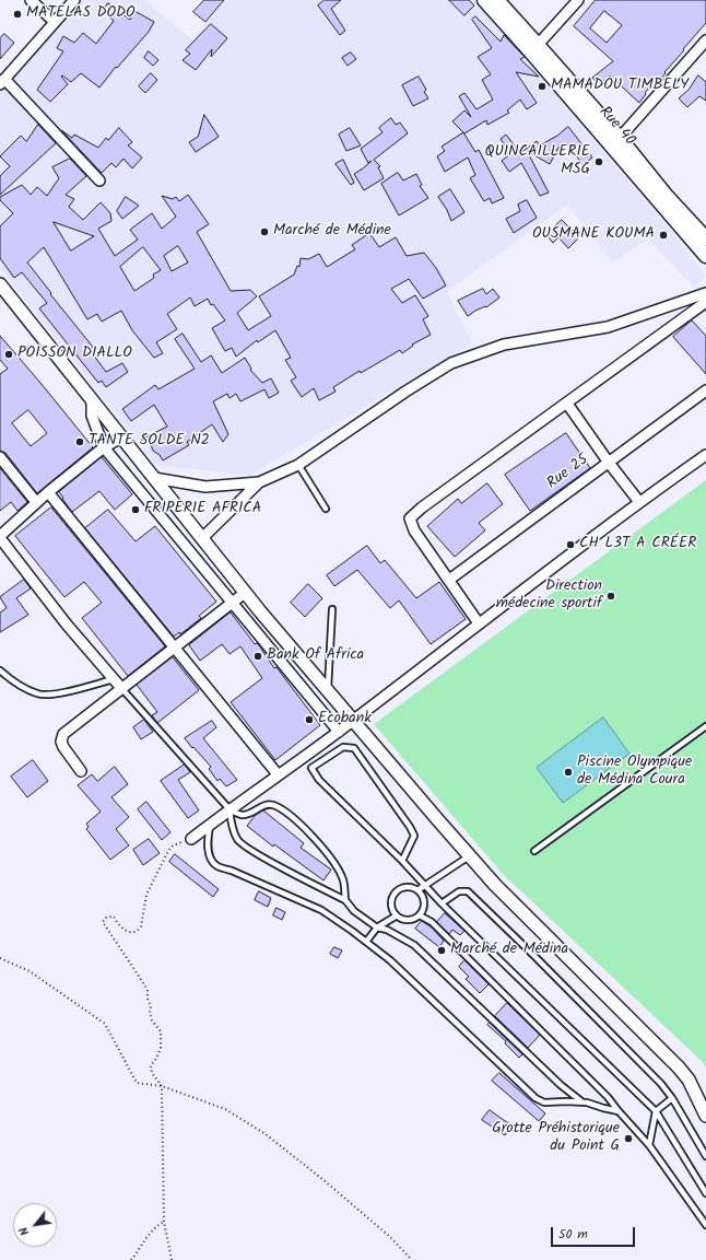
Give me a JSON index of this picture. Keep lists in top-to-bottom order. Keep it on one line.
{"streets":{"main road":["Rue 40"],"street":["Rue 25"]},"places":["MATELAS DODO","MAMADOU TIMBELY","QUINCAILLERIE MSG","Marché de Médine","OUSMANE KOUMA","POISSON DIALLO","TANTE SOLDE N2","FRIPERIE AFRICA","CH L3T A CRÉER","Direction médecine sportif","Bank Of Africa","Ecobank","Piscine Olympique de Médina Coura","Marché de Médina","Grotte Préhistorique du Point G"],"scale_bar":"50 m","north":"bottom left"}
